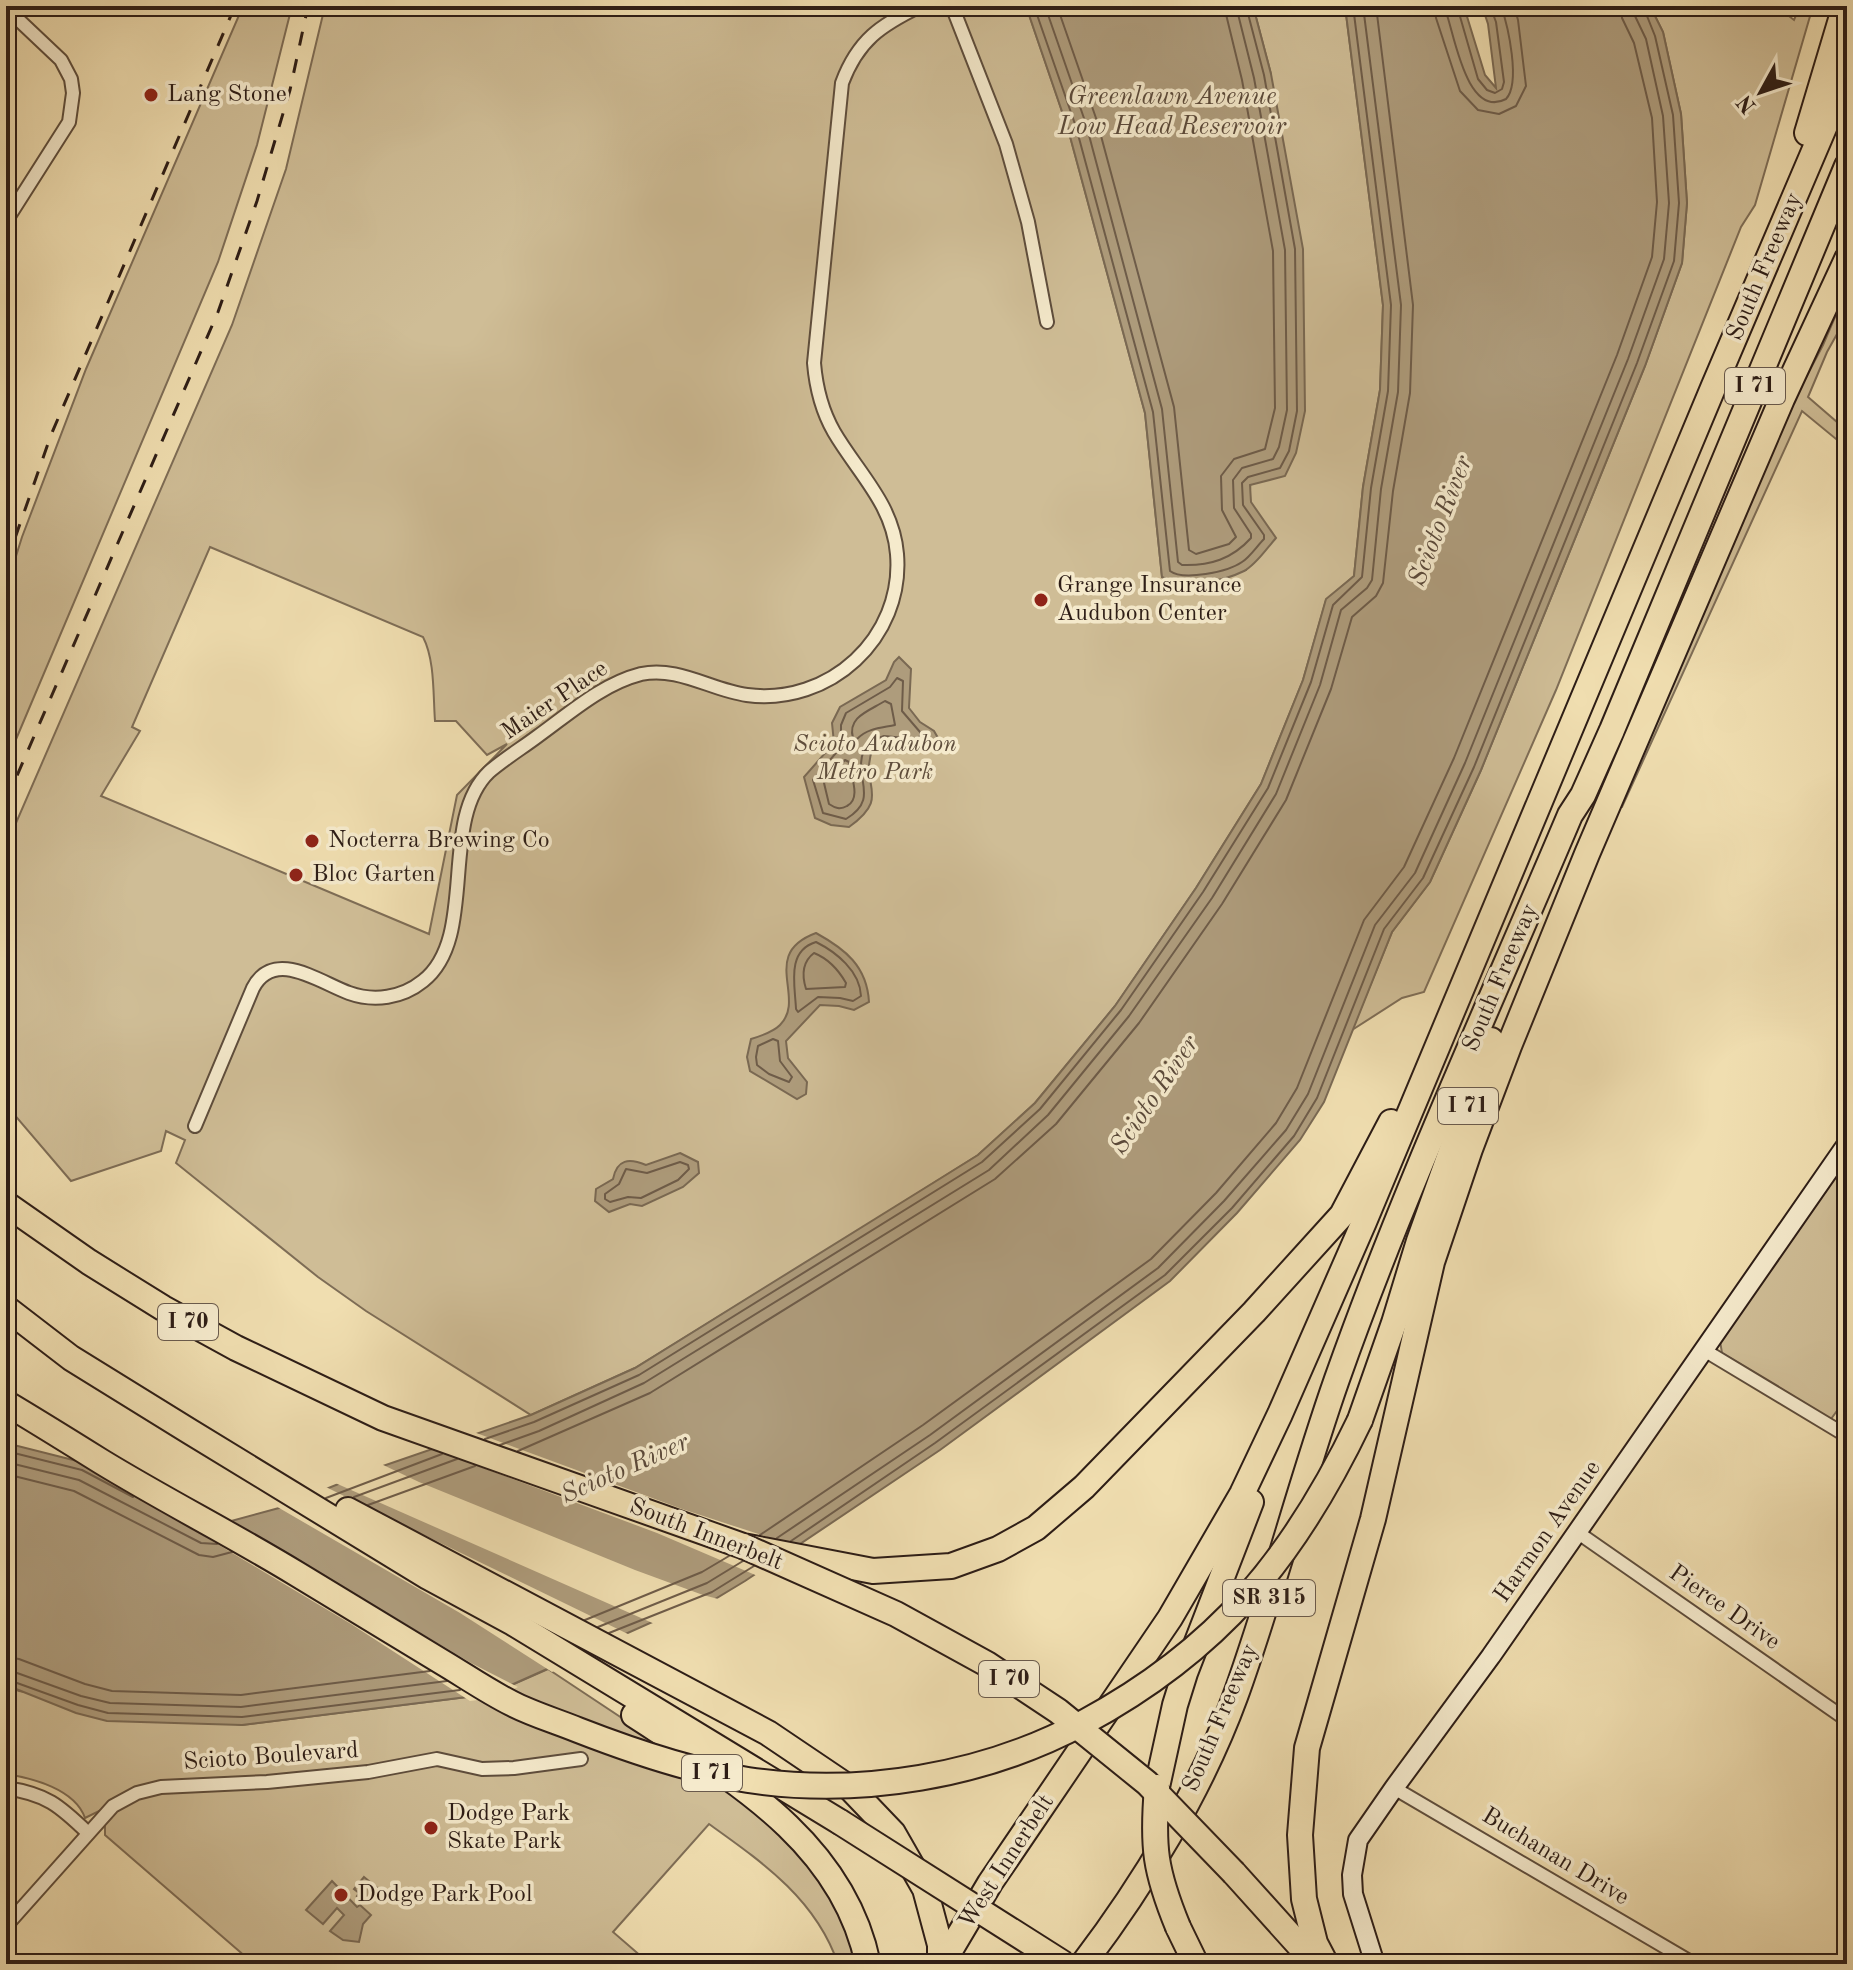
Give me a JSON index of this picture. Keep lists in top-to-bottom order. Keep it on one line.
{"streets":{"highway":["South Freeway","I 71","I 70","South Innerbelt","SR 315","West Innerbelt"],"main road":["Harmon Avenue"],"street":["Maier Place","Pierce Drive","Scioto Boulevard","Buchanan Drive"]},"crossings":[["South Freeway","I 71"],["South Freeway","West Innerbelt"],["I 71","South Innerbelt"],["Harmon Avenue","Pierce Drive"],["Harmon Avenue","Buchanan Drive"]],"water":["Greenlawn Avenue Low Head Reservoir","Scioto River"],"parks":["Scioto Audubon Metro Park"],"places":["Lang Stone","Grange Insurance Audubon Center","Nocterra Brewing Co","Bloc Garten","Dodge Park Skate Park","Dodge Park Pool"],"north":"bottom left"}
